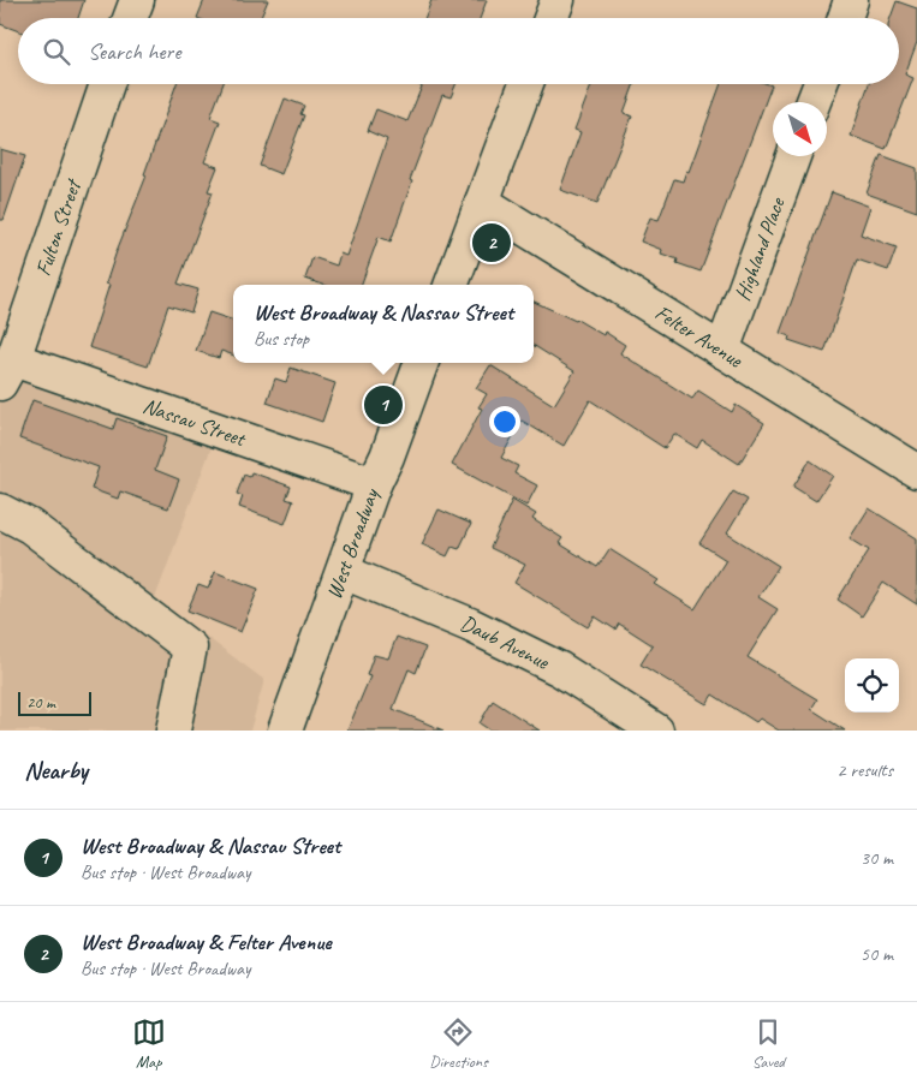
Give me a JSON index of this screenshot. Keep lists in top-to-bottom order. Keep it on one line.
{"streets":{"street":["Fulton Street","Highland Place","Felter Avenue","Nassau Street","West Broadway","Daub Avenue"]},"crossings":[["Fulton Street","Nassau Street"],["Highland Place","Felter Avenue"],["Nassau Street","West Broadway"],["West Broadway","Daub Avenue"]],"scale_bar":"20 m","north":"bottom right","page":{"search":"Search here","pins":["2","1"],"popup":["West Broadway & Nassau Street","Bus stop"],"scale":"20 m","heading":["Nearby","2 results"],"list":[{"mark":"1","name":"West Broadway & Nassau Street","note":"Bus stop · West Broadway","value":"30 m"},{"mark":"2","name":"West Broadway & Felter Avenue","note":"Bus stop · West Broadway","value":"50 m"}],"nav":["Map","Directions","Saved"]}}
